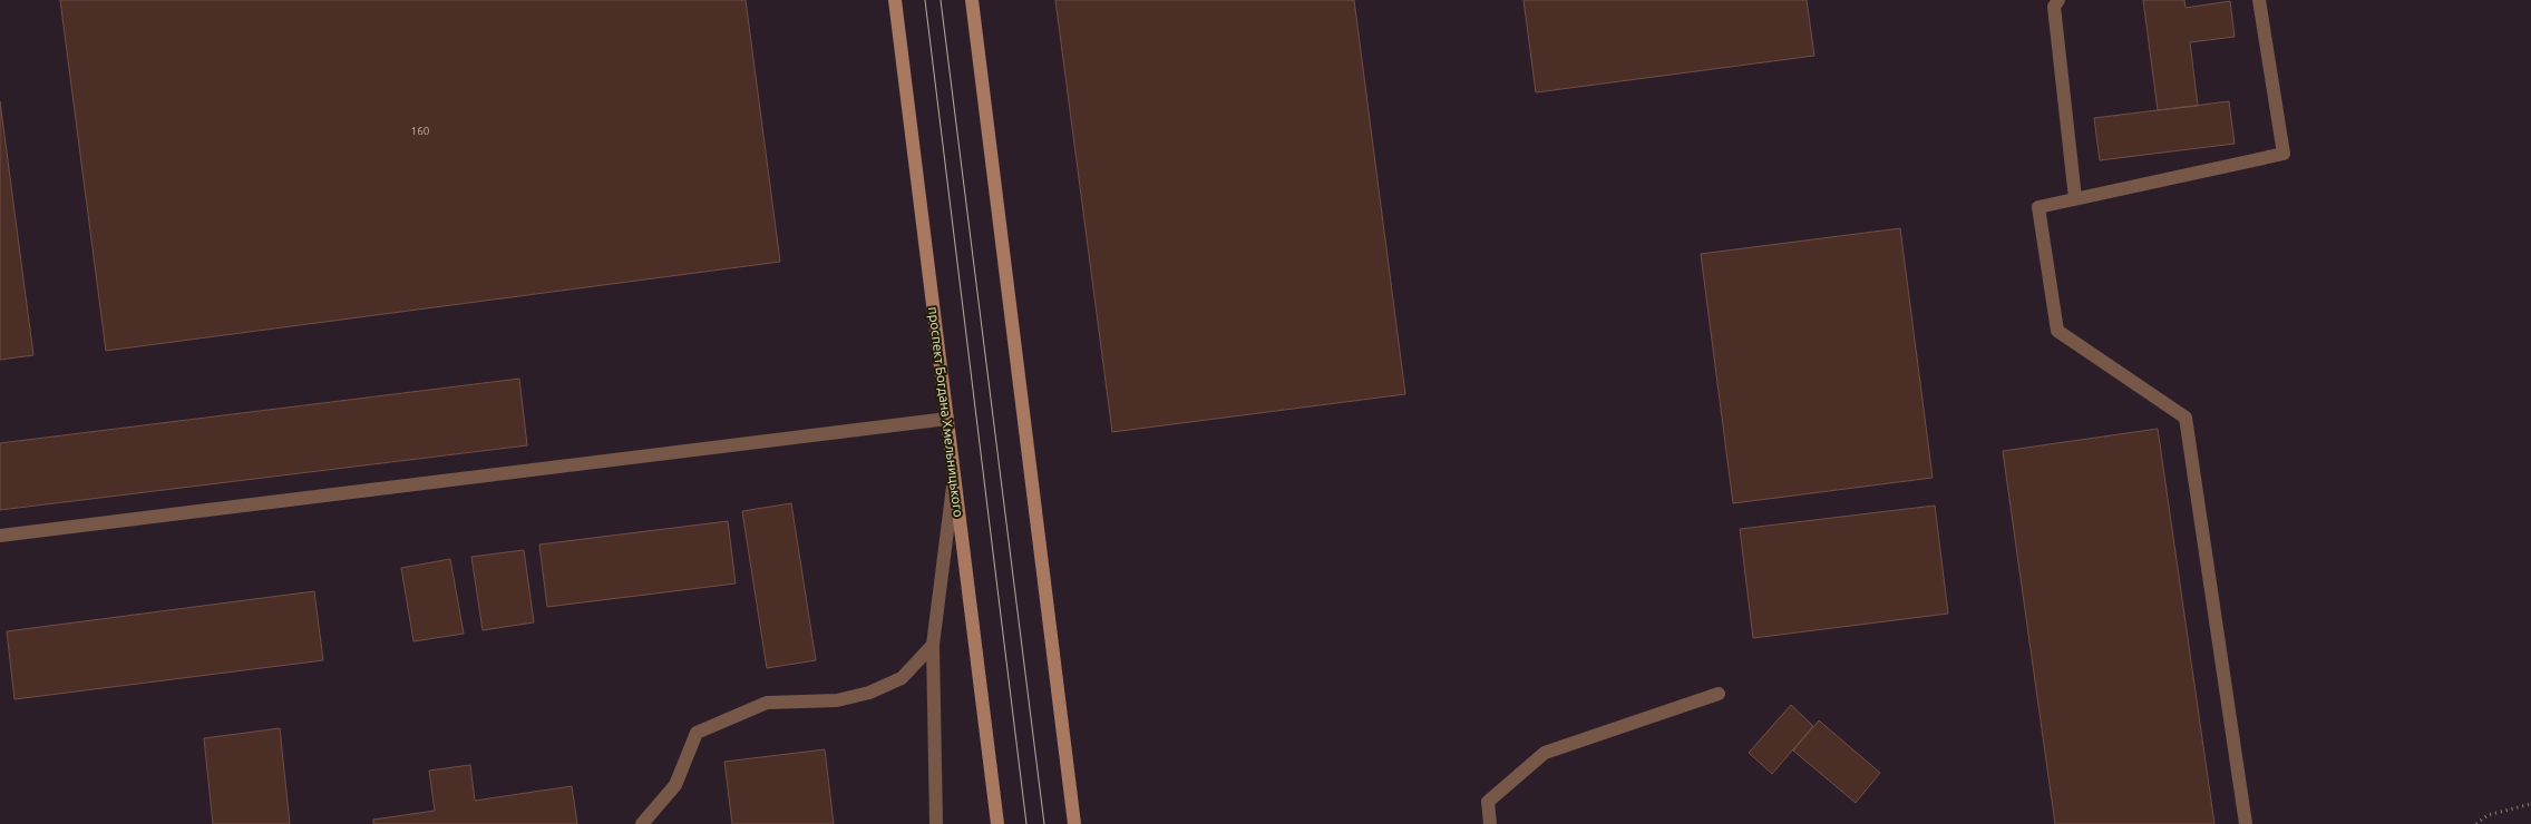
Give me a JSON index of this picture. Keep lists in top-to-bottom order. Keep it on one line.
{"streets":{"main road":["проспект Богдана Хмельницького"]},"house_numbers":["160"]}
